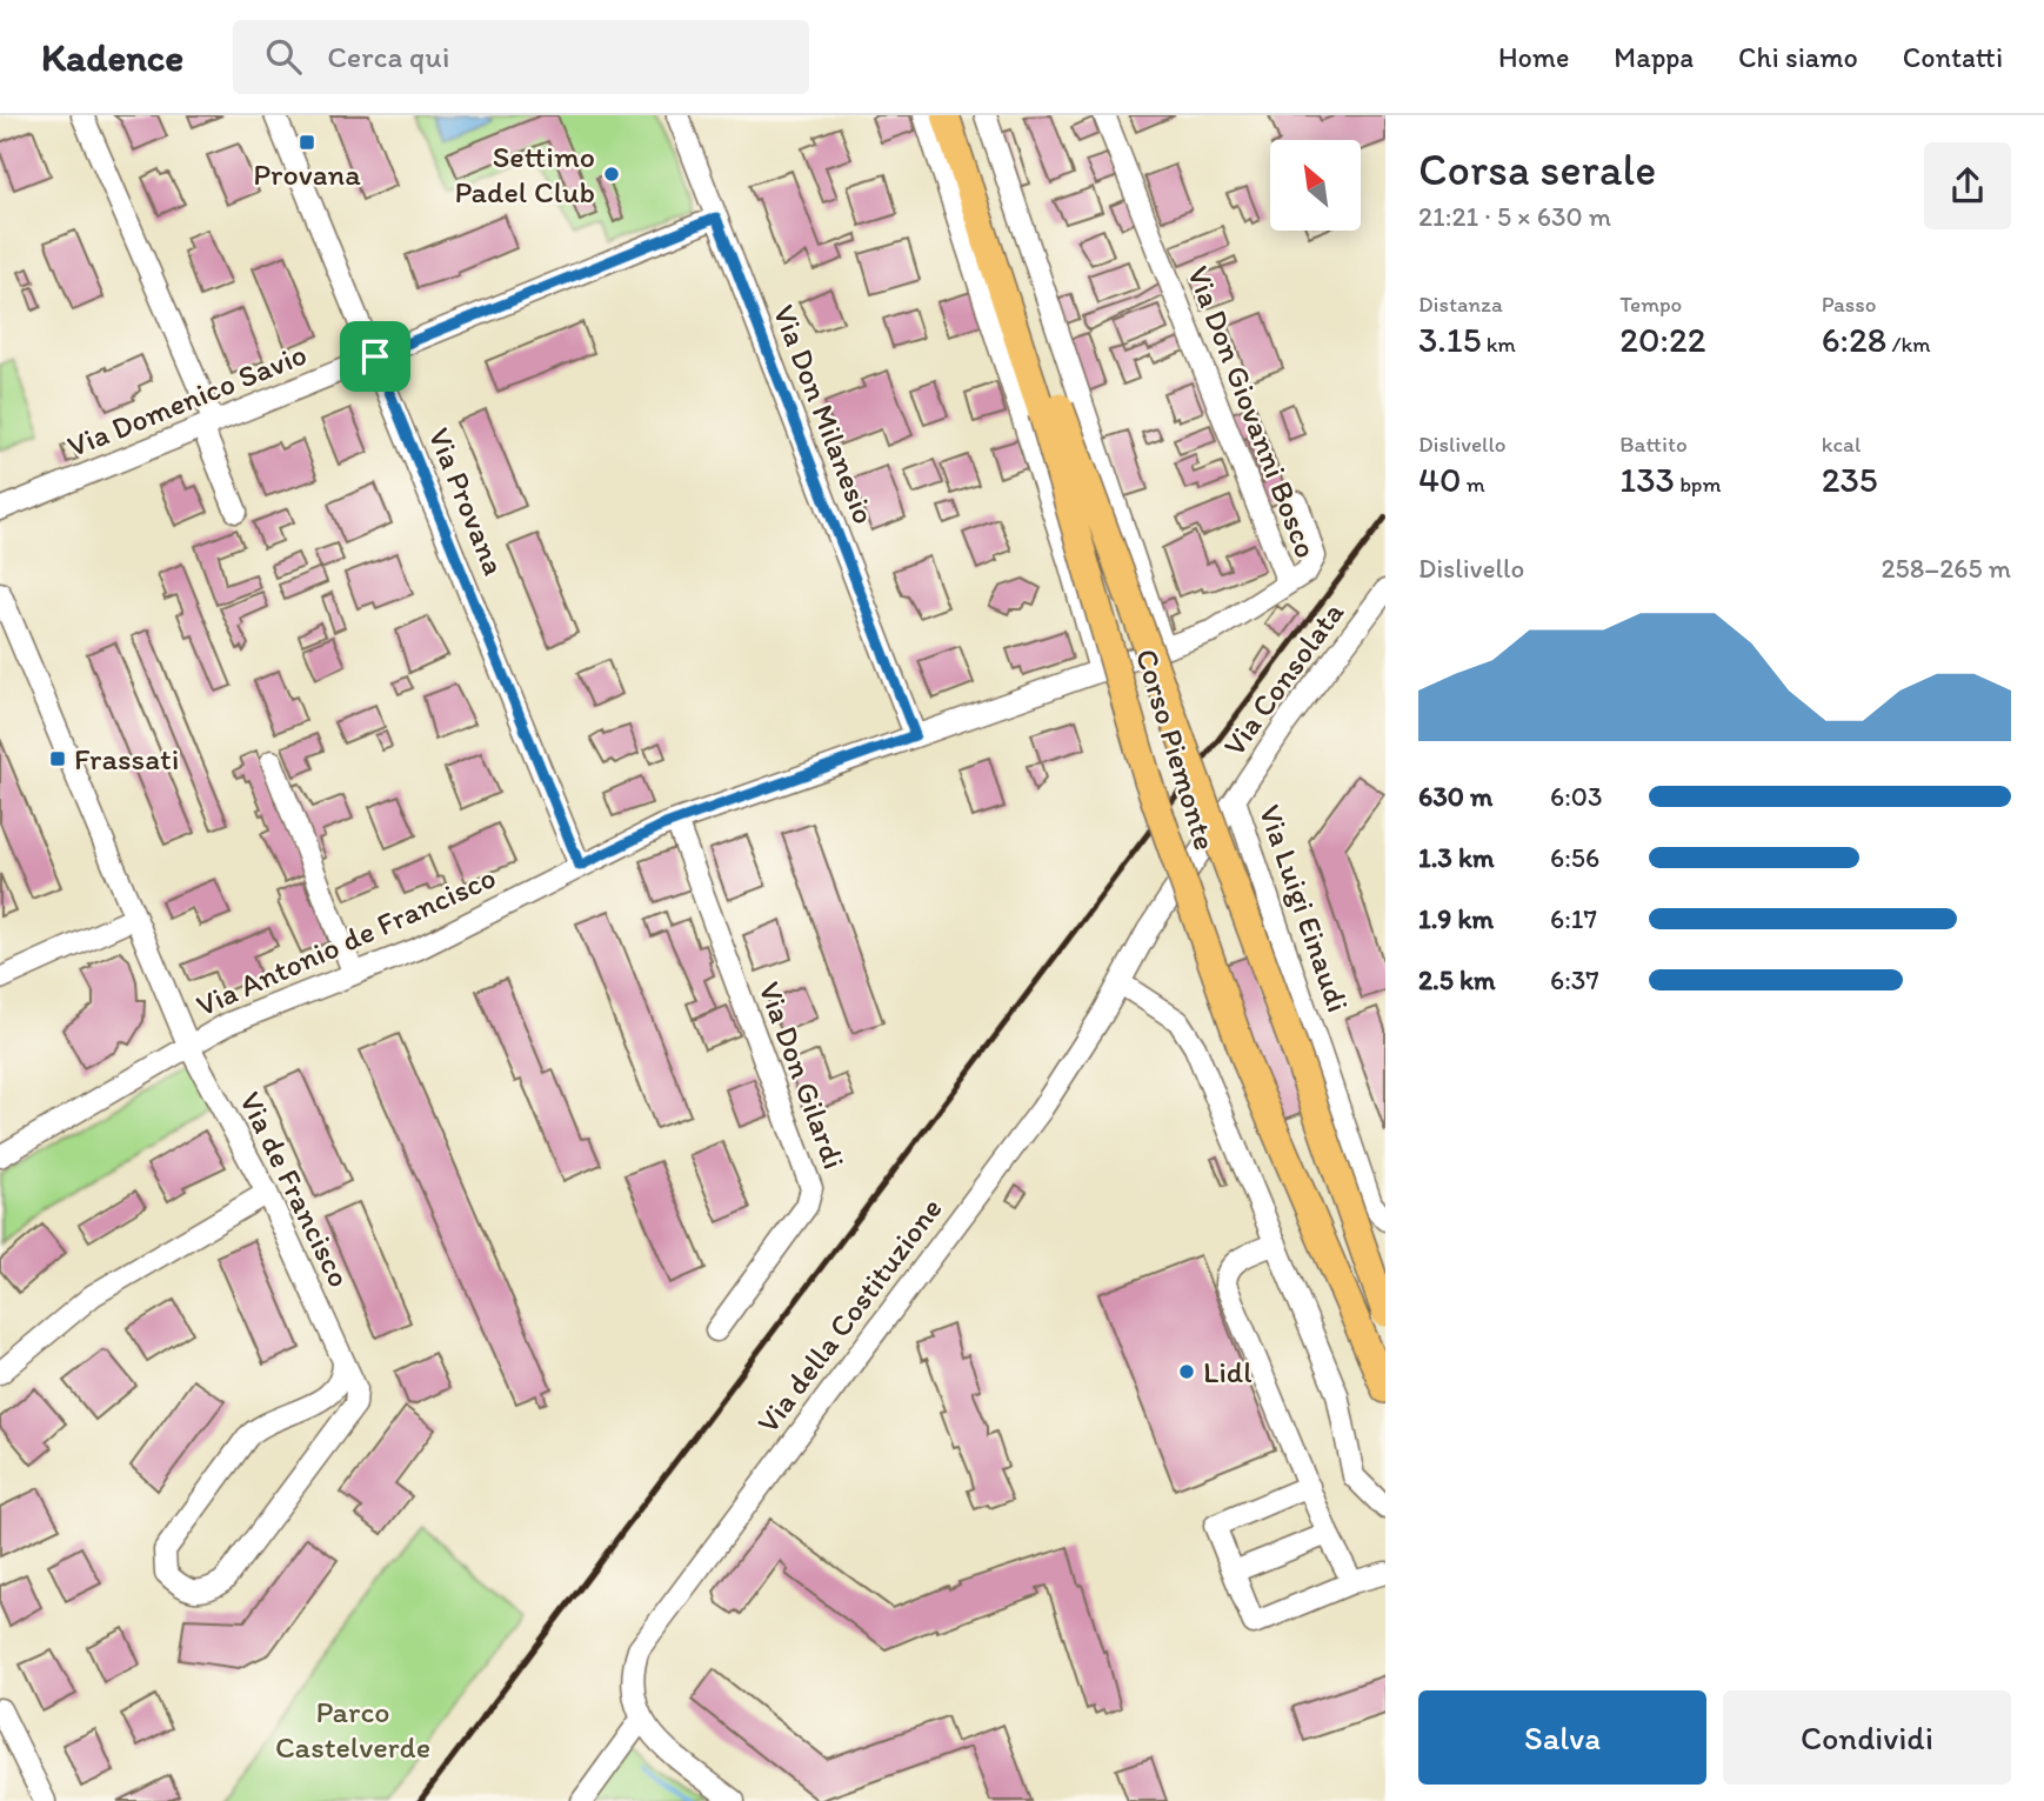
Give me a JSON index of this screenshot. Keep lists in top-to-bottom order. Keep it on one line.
{"streets":{"main road":["Corso Piemonte"],"street":["Via Domenico Savio","Via Don Giovanni Bosco","Via Don Milanesio","Via Provana","Via Consolata","Via Luigi Einaudi","Via Antonio de Francisco","Via Don Gilardi","Via de Francisco","Via della Costituzione"]},"crossings":[["Via Domenico Savio","Via Don Milanesio"],["Via Domenico Savio","Via Provana"],["Via Don Giovanni Bosco","Corso Piemonte"],["Via Don Giovanni Bosco","Via Antonio de Francisco"],["Via Don Milanesio","Via Antonio de Francisco"],["Via Provana","Via Antonio de Francisco"],["Via Consolata","Via Luigi Einaudi"],["Via Consolata","Via della Costituzione"],["Corso Piemonte","Via Antonio de Francisco"],["Via Antonio de Francisco","Via Don Gilardi"],["Via Antonio de Francisco","Via de Francisco"]],"parks":["Parco Castelverde"],"places":{"transit":["Provana","Frassati"],"other":["Settimo Padel Club","Lidl"]},"north":"top left","page":{"header":"Kadence","search":"Cerca qui","nav":["Home","Mappa","Chi siamo","Contatti"],"heading":["Corsa serale","21:21 · 5 × 630 m"],"stats":[["Distanza","3.15 km"],["Tempo","20:22"],["Passo","6:28 /km"],["Dislivello","40 m"],["Battito","133 bpm"],["kcal","235"]],"chart":["Dislivello","258–265 m"],"list":[{"name":"630 m","note":"6:03"},{"name":"1.3 km","note":"6:56"},{"name":"1.9 km","note":"6:17"},{"name":"2.5 km","note":"6:37"}],"buttons":["Salva","Condividi"]}}
